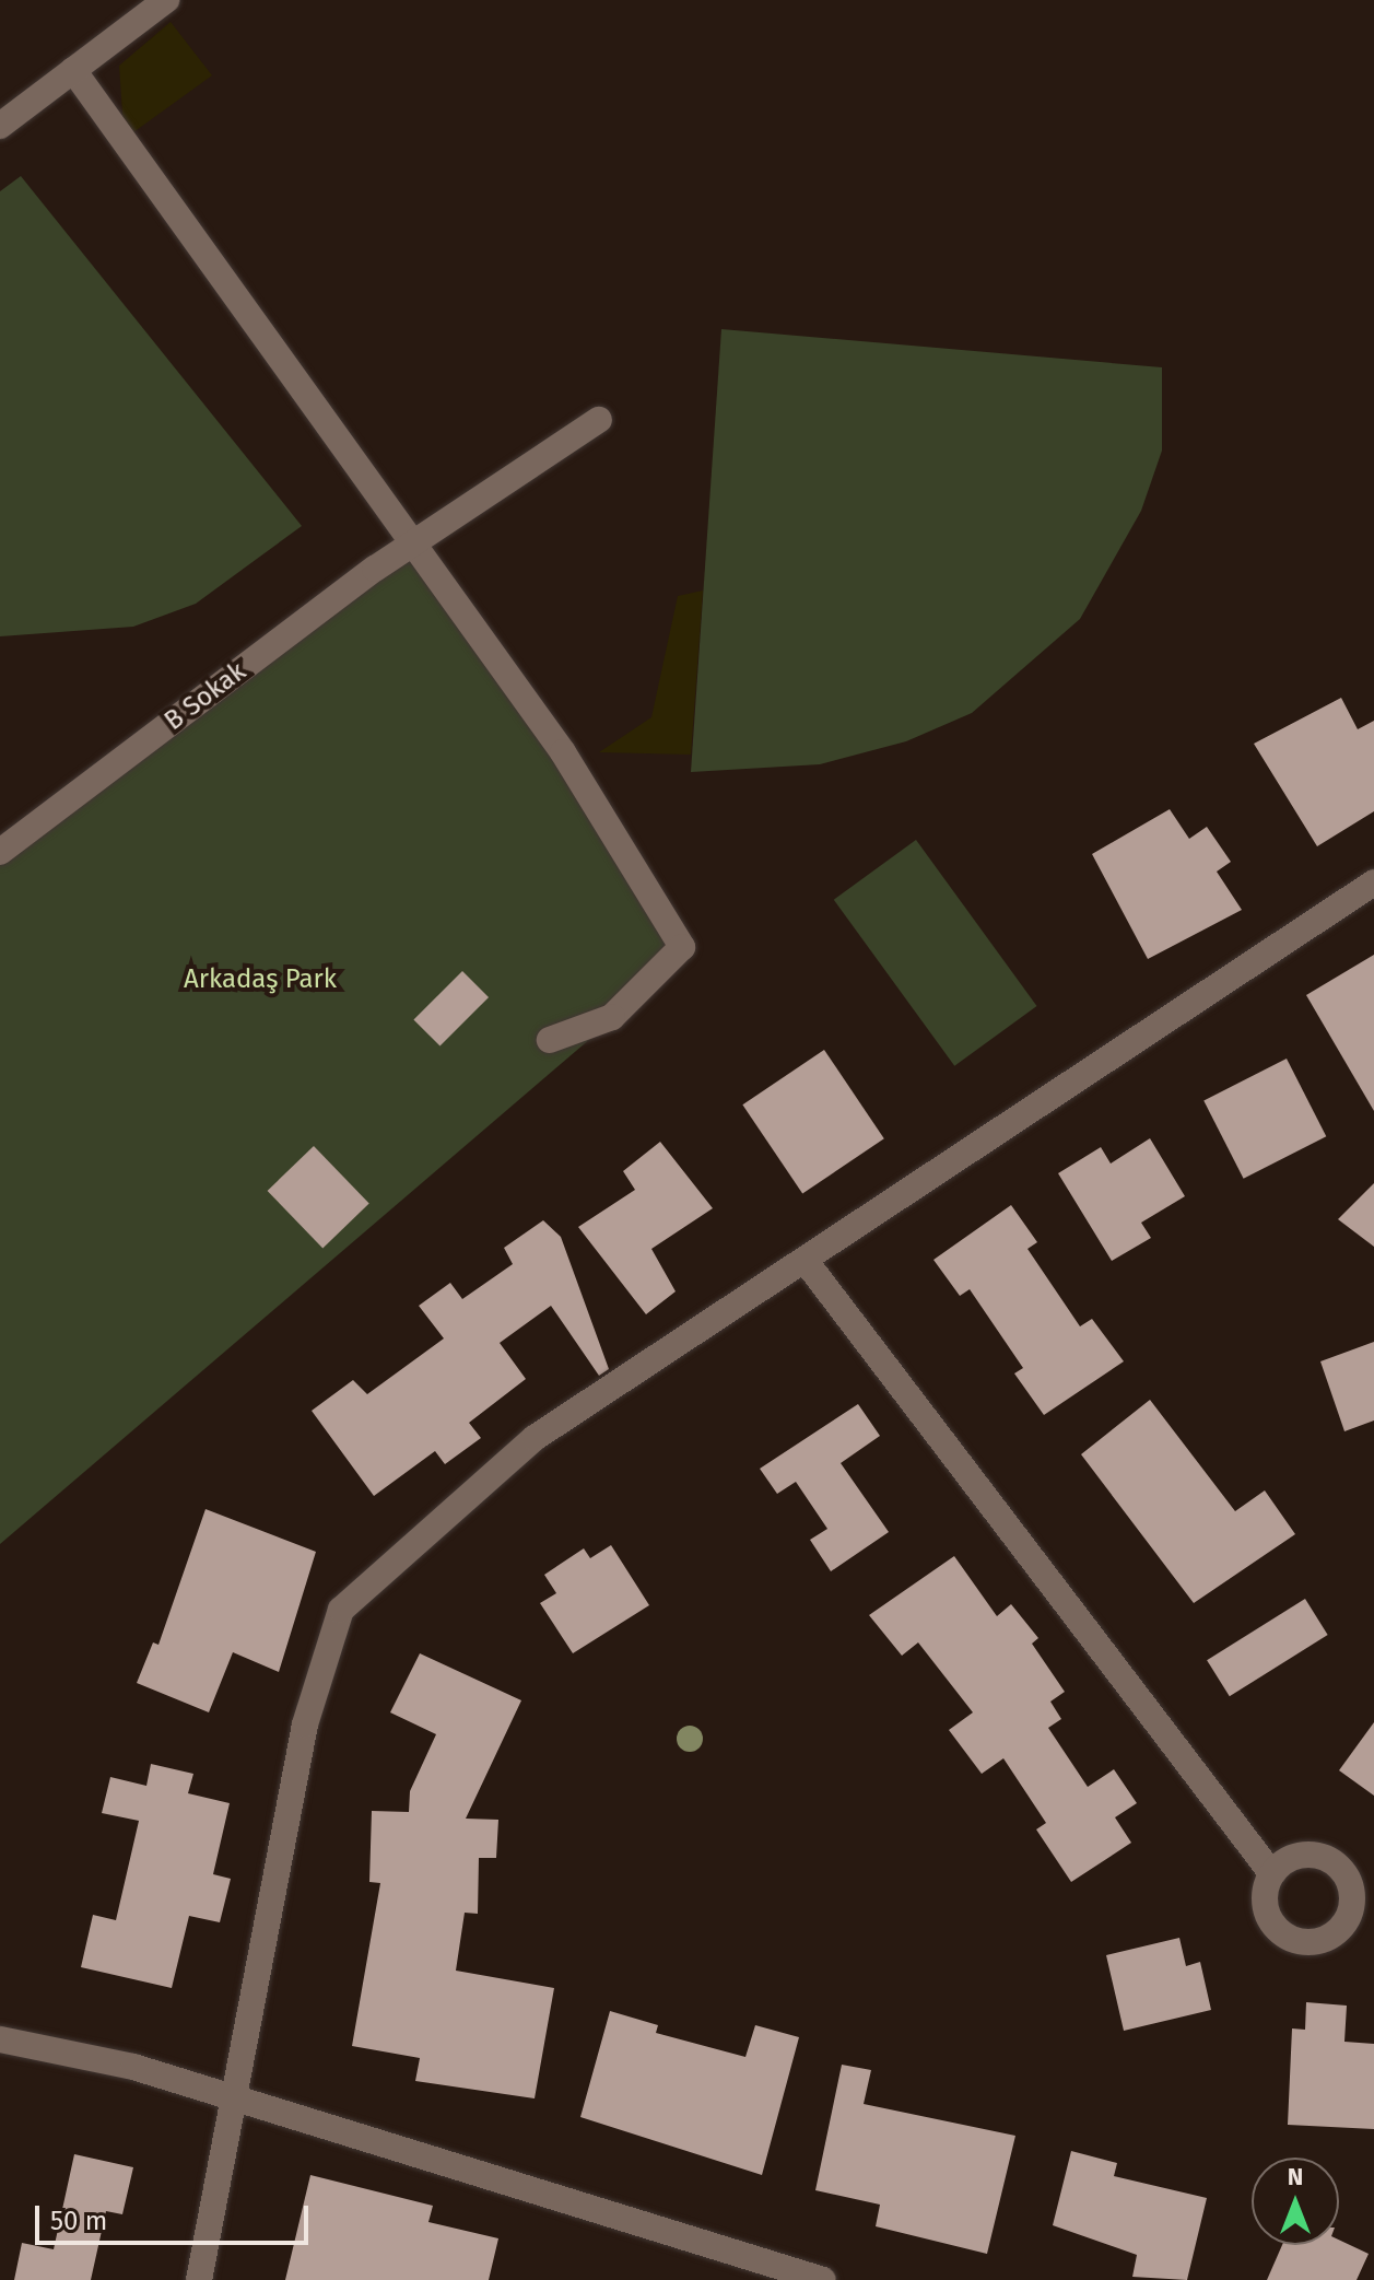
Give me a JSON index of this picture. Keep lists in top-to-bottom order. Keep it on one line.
{"streets":{"lane":["B Sokak"]},"parks":["Arkadaş Park"],"scale_bar":"50 m","north":"top"}
